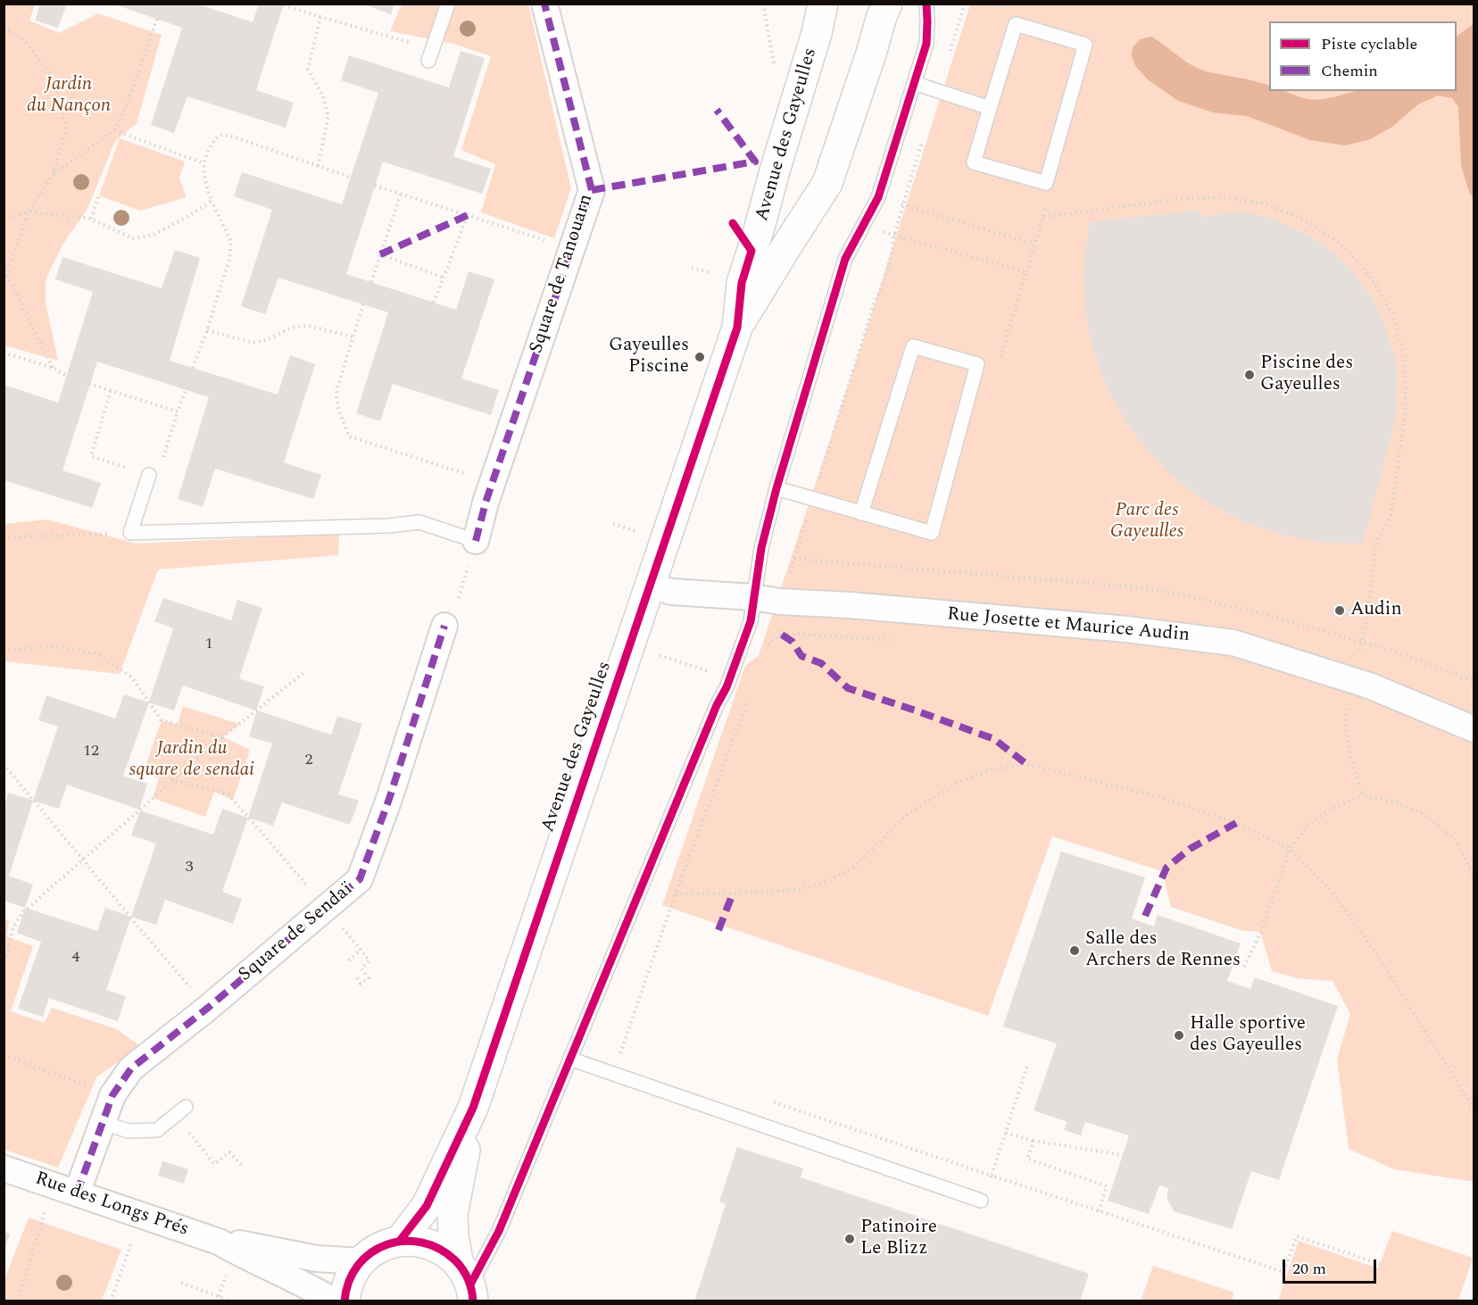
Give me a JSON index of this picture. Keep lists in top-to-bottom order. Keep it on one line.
{"streets":{"street":["Avenue des Gayeulles","Square de Tanouarn","Rue Josette et Maurice Audin","Square de Sendaï","Rue des Longs Prés"]},"crossings":[["Avenue des Gayeulles","Rue Josette et Maurice Audin"],["Avenue des Gayeulles","Rue des Longs Prés"],["Square de Sendaï","Rue des Longs Prés"]],"parks":["Jardin du Nançon","Parc des Gayeulles","Jardin du square de sendai"],"places":["Gayeulles Piscine","Piscine des Gayeulles","Audin","Salle des Archers de Rennes","Halle sportive des Gayeulles","Patinoire Le Blizz"],"house_numbers":["1","12","2","3","4"],"legend":["Piste cyclable","Chemin"],"scale_bar":"20 m"}
